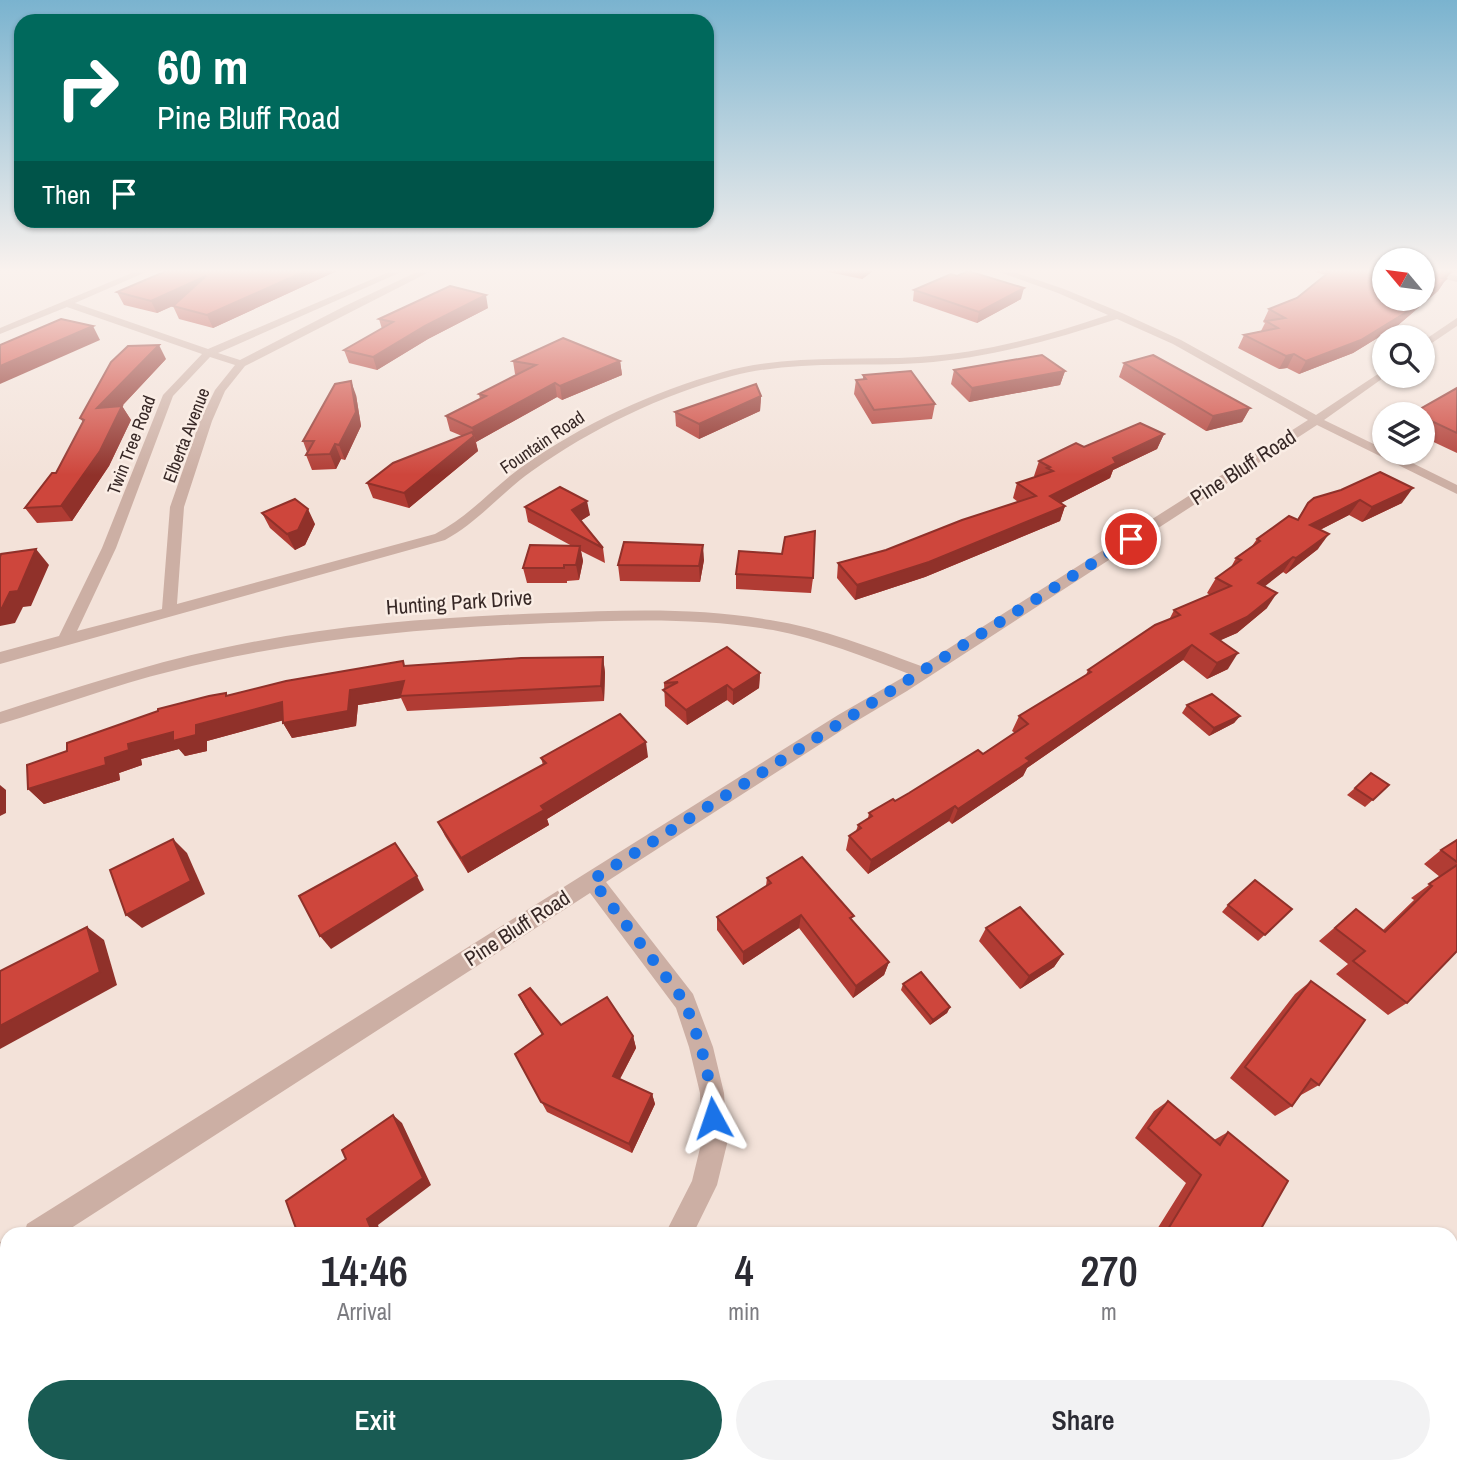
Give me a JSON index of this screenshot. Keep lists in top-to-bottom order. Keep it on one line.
{"streets":{"street":["Elberta Avenue","Fountain Road","Twin Tree Road","Pine Bluff Road","Hunting Park Drive"]},"crossings":[["Elberta Avenue","Fountain Road"],["Fountain Road","Twin Tree Road"],["Pine Bluff Road","Hunting Park Drive"]],"north":"top left","page":{"turn":["60 m","Pine Bluff Road"],"then":"Then","eta":["14:46","Arrival","4","min","270","m"],"buttons":["Exit","Share"]}}
